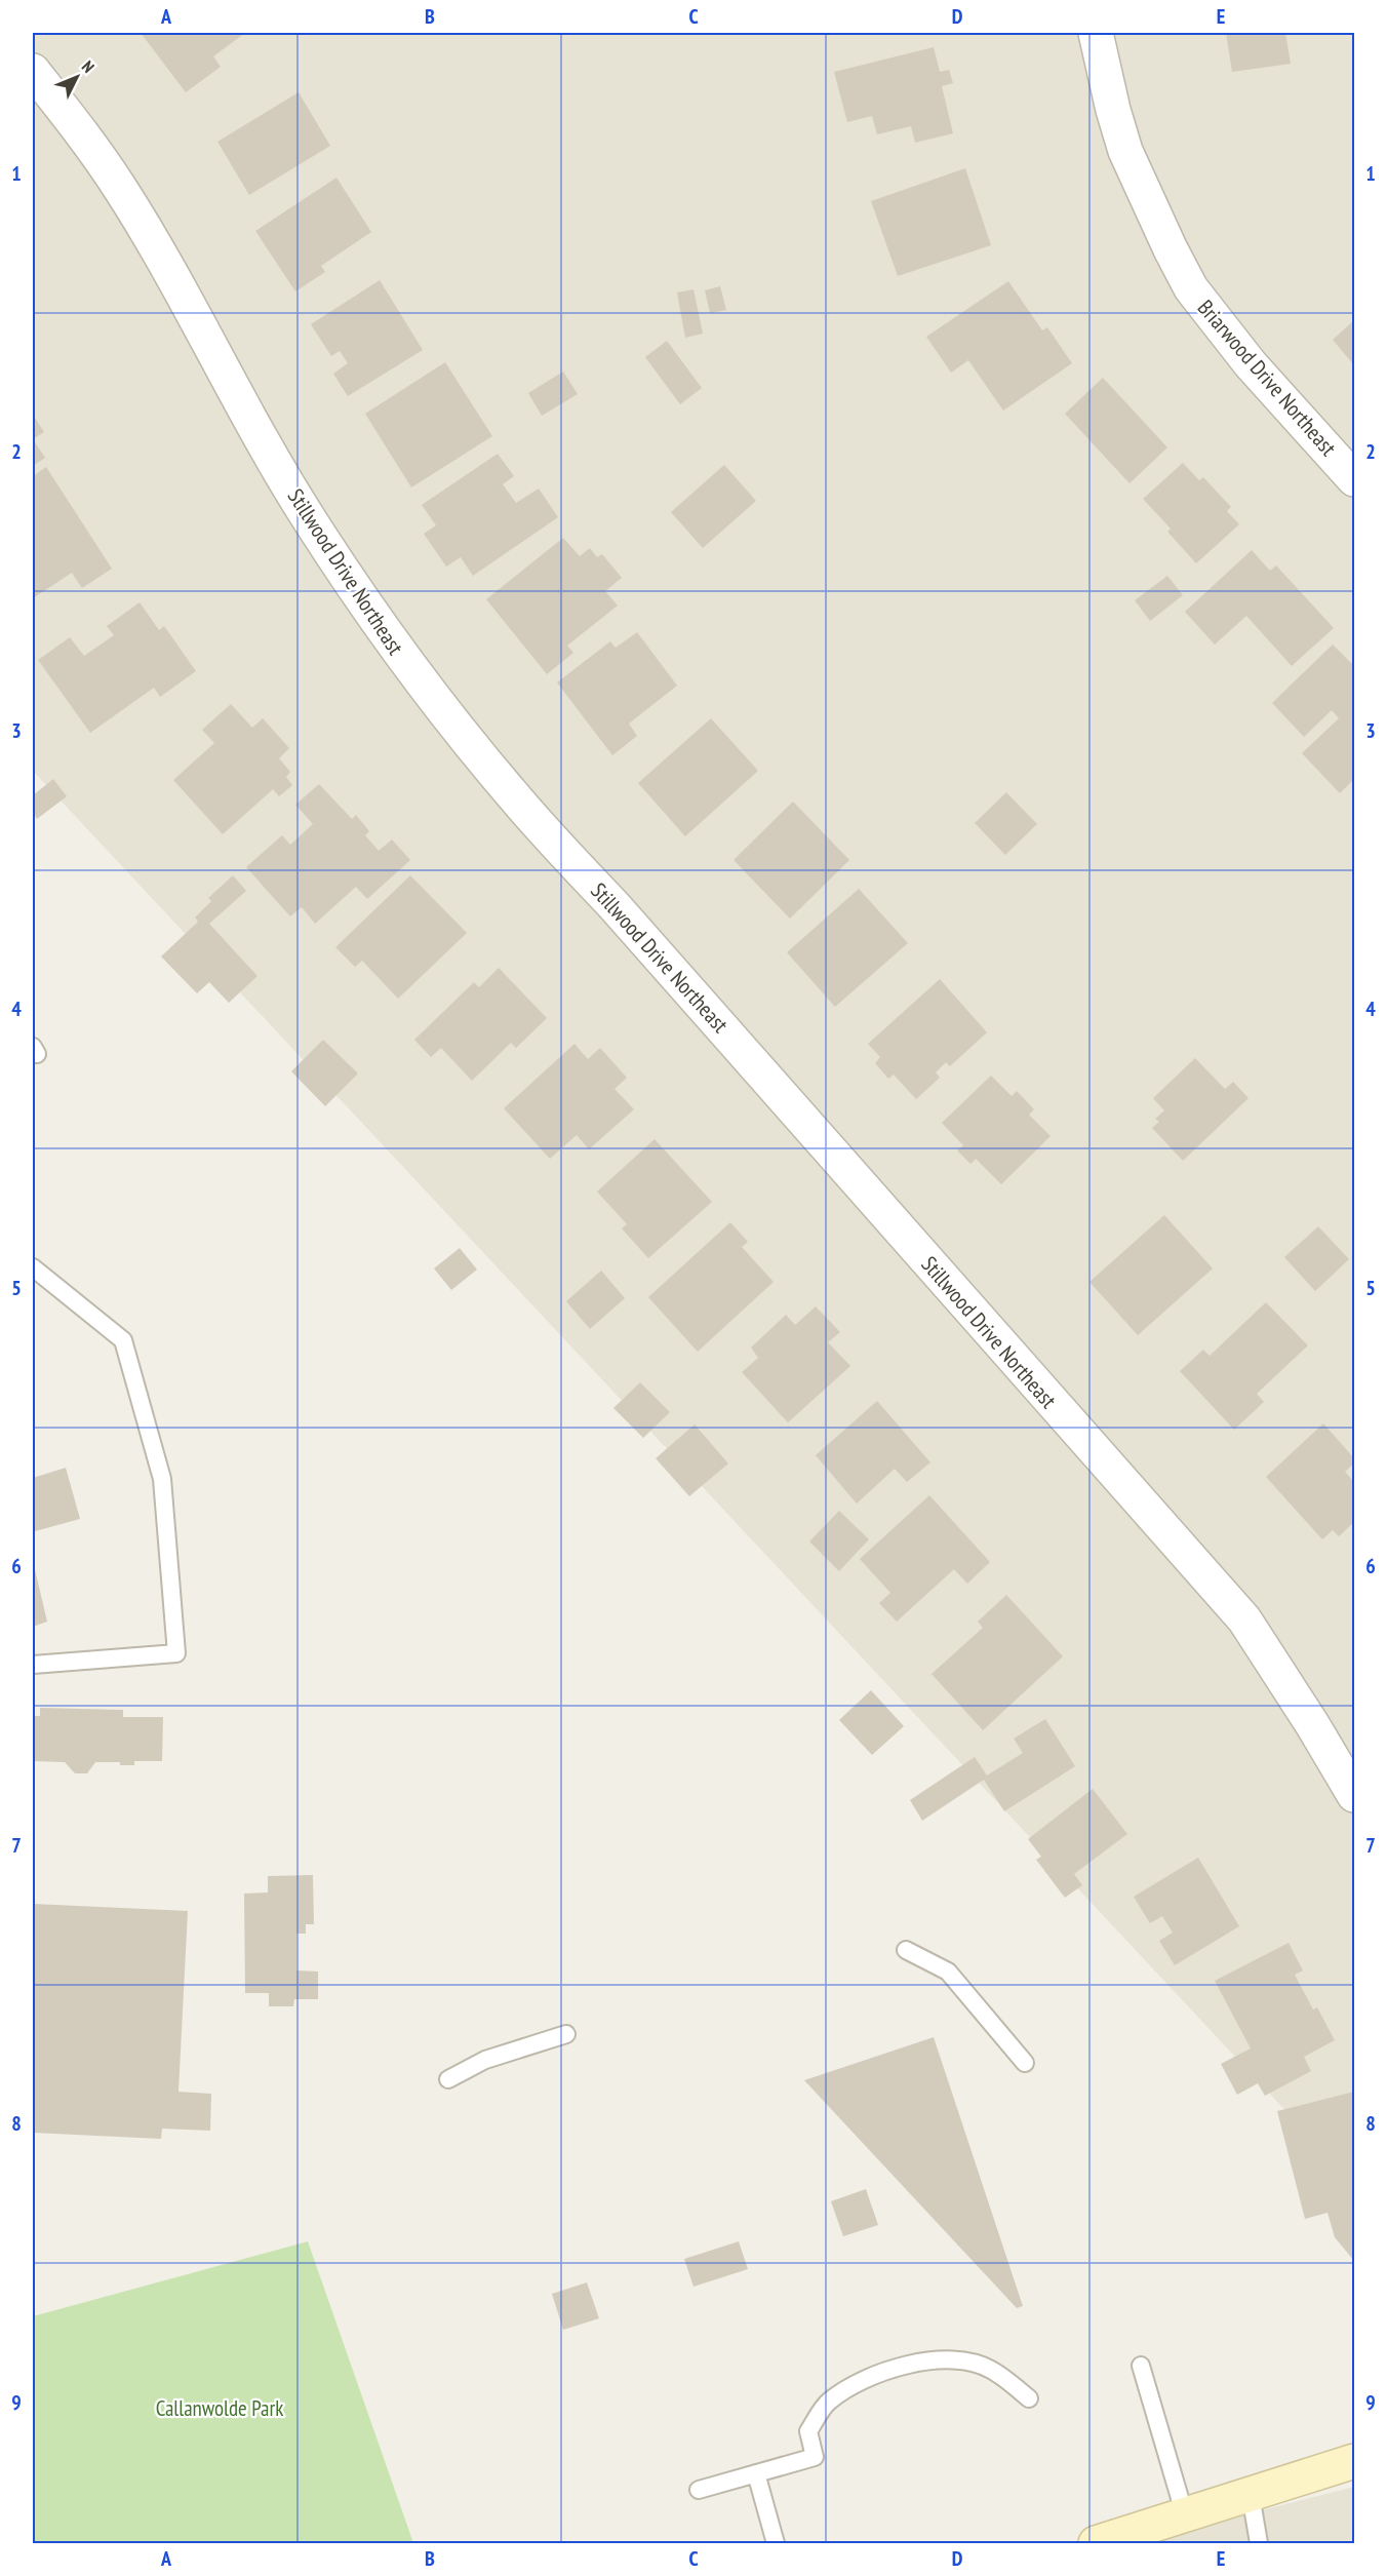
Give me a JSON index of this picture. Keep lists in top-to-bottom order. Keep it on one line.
{"streets":{"street":["Briarwood Drive Northeast","Stillwood Drive Northeast"]},"parks":["Callanwolde Park"],"north":"top right","grid":{"columns":["A","B","C","D","E"],"rows":["1","2","3","4","5","6","7","8","9"]}}
